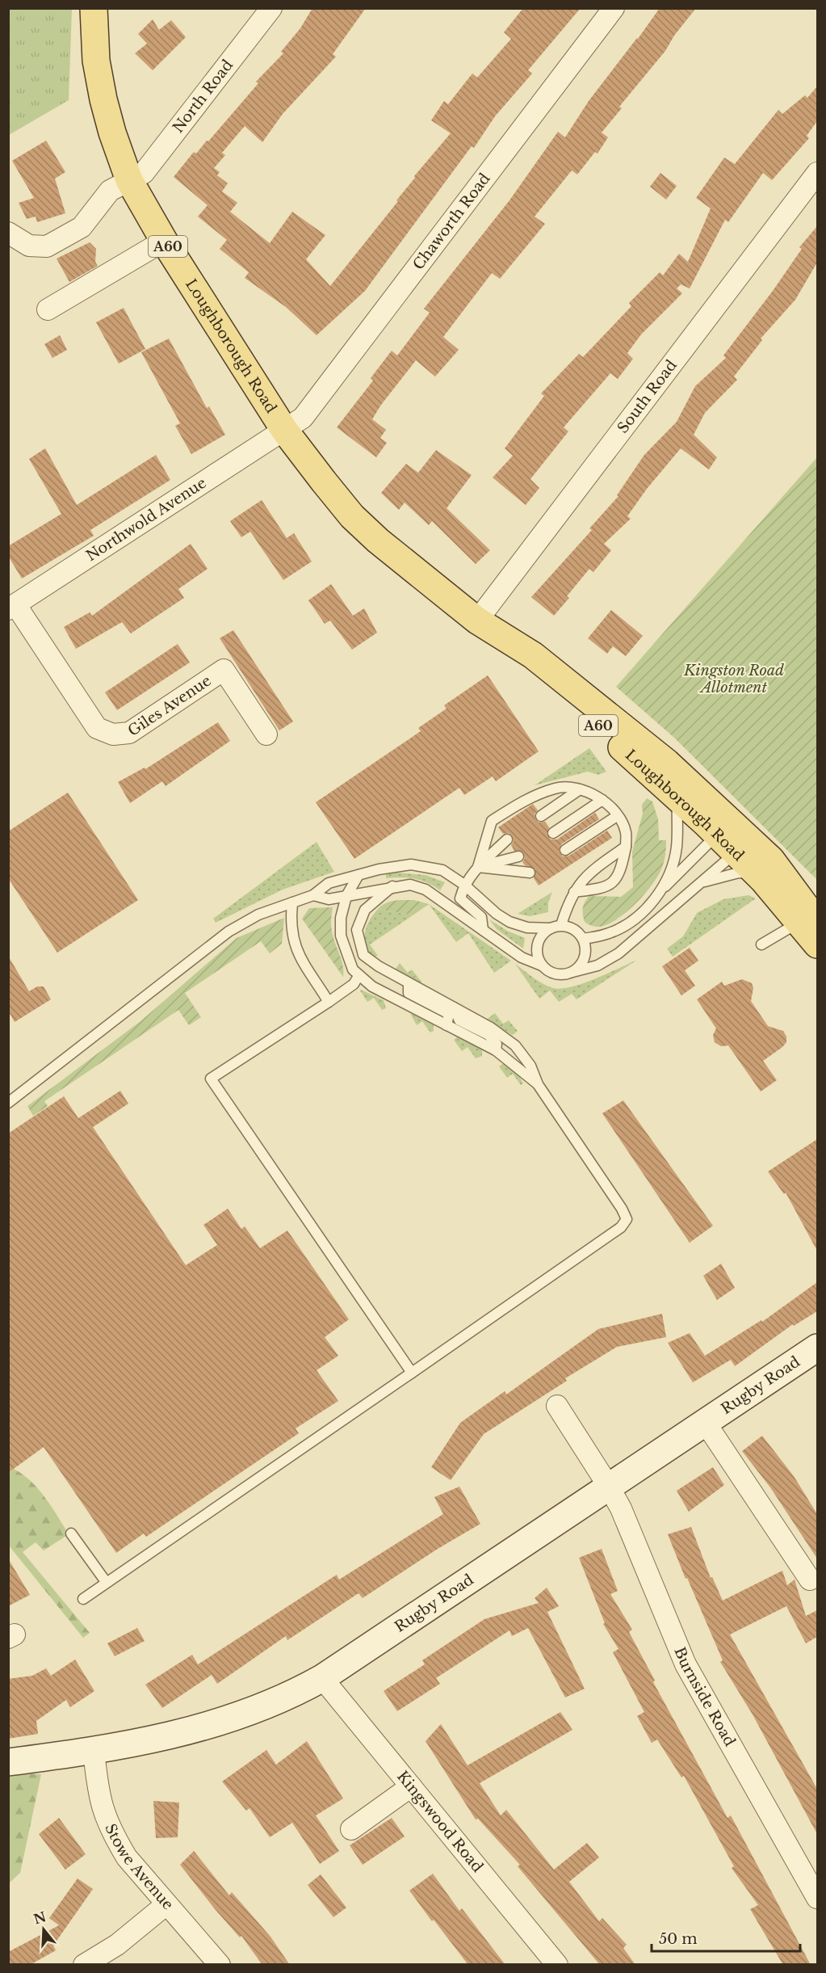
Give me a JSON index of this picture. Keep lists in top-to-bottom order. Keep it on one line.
{"streets":{"main road":["A60","Loughborough Road"],"street":["North Road","Chaworth Road","South Road","Northwold Avenue","Giles Avenue","Rugby Road","Burnside Road","Kingswood Road","Stowe Avenue"]},"crossings":[["North Road","Loughborough Road"],["Chaworth Road","Loughborough Road"],["Chaworth Road","Northwold Avenue"],["Loughborough Road","South Road"],["Loughborough Road","Northwold Avenue"],["Northwold Avenue","Giles Avenue"],["Rugby Road","Burnside Road"],["Rugby Road","Kingswood Road"],["Rugby Road","Stowe Avenue"]],"parks":["Kingston Road Allotment"],"scale_bar":"50 m","north":"top"}
